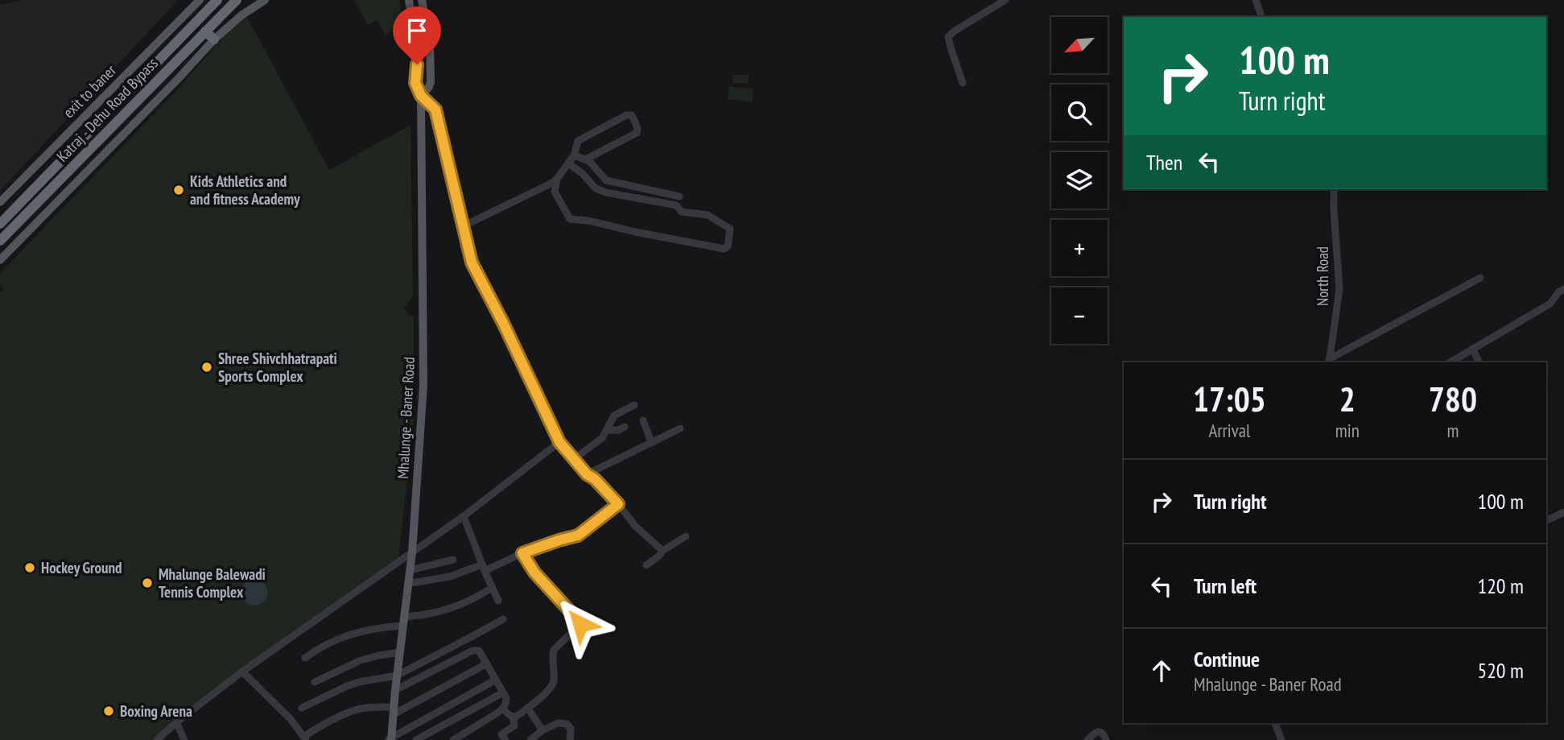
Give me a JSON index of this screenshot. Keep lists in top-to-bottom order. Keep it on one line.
{"streets":{"highway":["Katraj - Dehu Road Bypass"],"main road":["exit to baner","Mhalunge - Baner Road"],"street":["North Road"]},"crossings":[["exit to baner","Katraj - Dehu Road Bypass"]],"places":["Kids Athletics and and fitness Academy","Shree Shivchhatrapati Sports Complex","Hockey Ground","Mhalunge Balewadi Tennis Complex","Boxing Arena"],"north":"bottom left","page":{"map_buttons":["+","−"],"turn":["100 m","Turn right"],"then":"Then","eta":["17:05","Arrival","2","min","780","m"],"list":[{"name":"Turn right","value":"100 m"},{"name":"Turn left","value":"120 m"},{"name":"Continue","note":"Mhalunge - Baner Road","value":"520 m"}]}}
